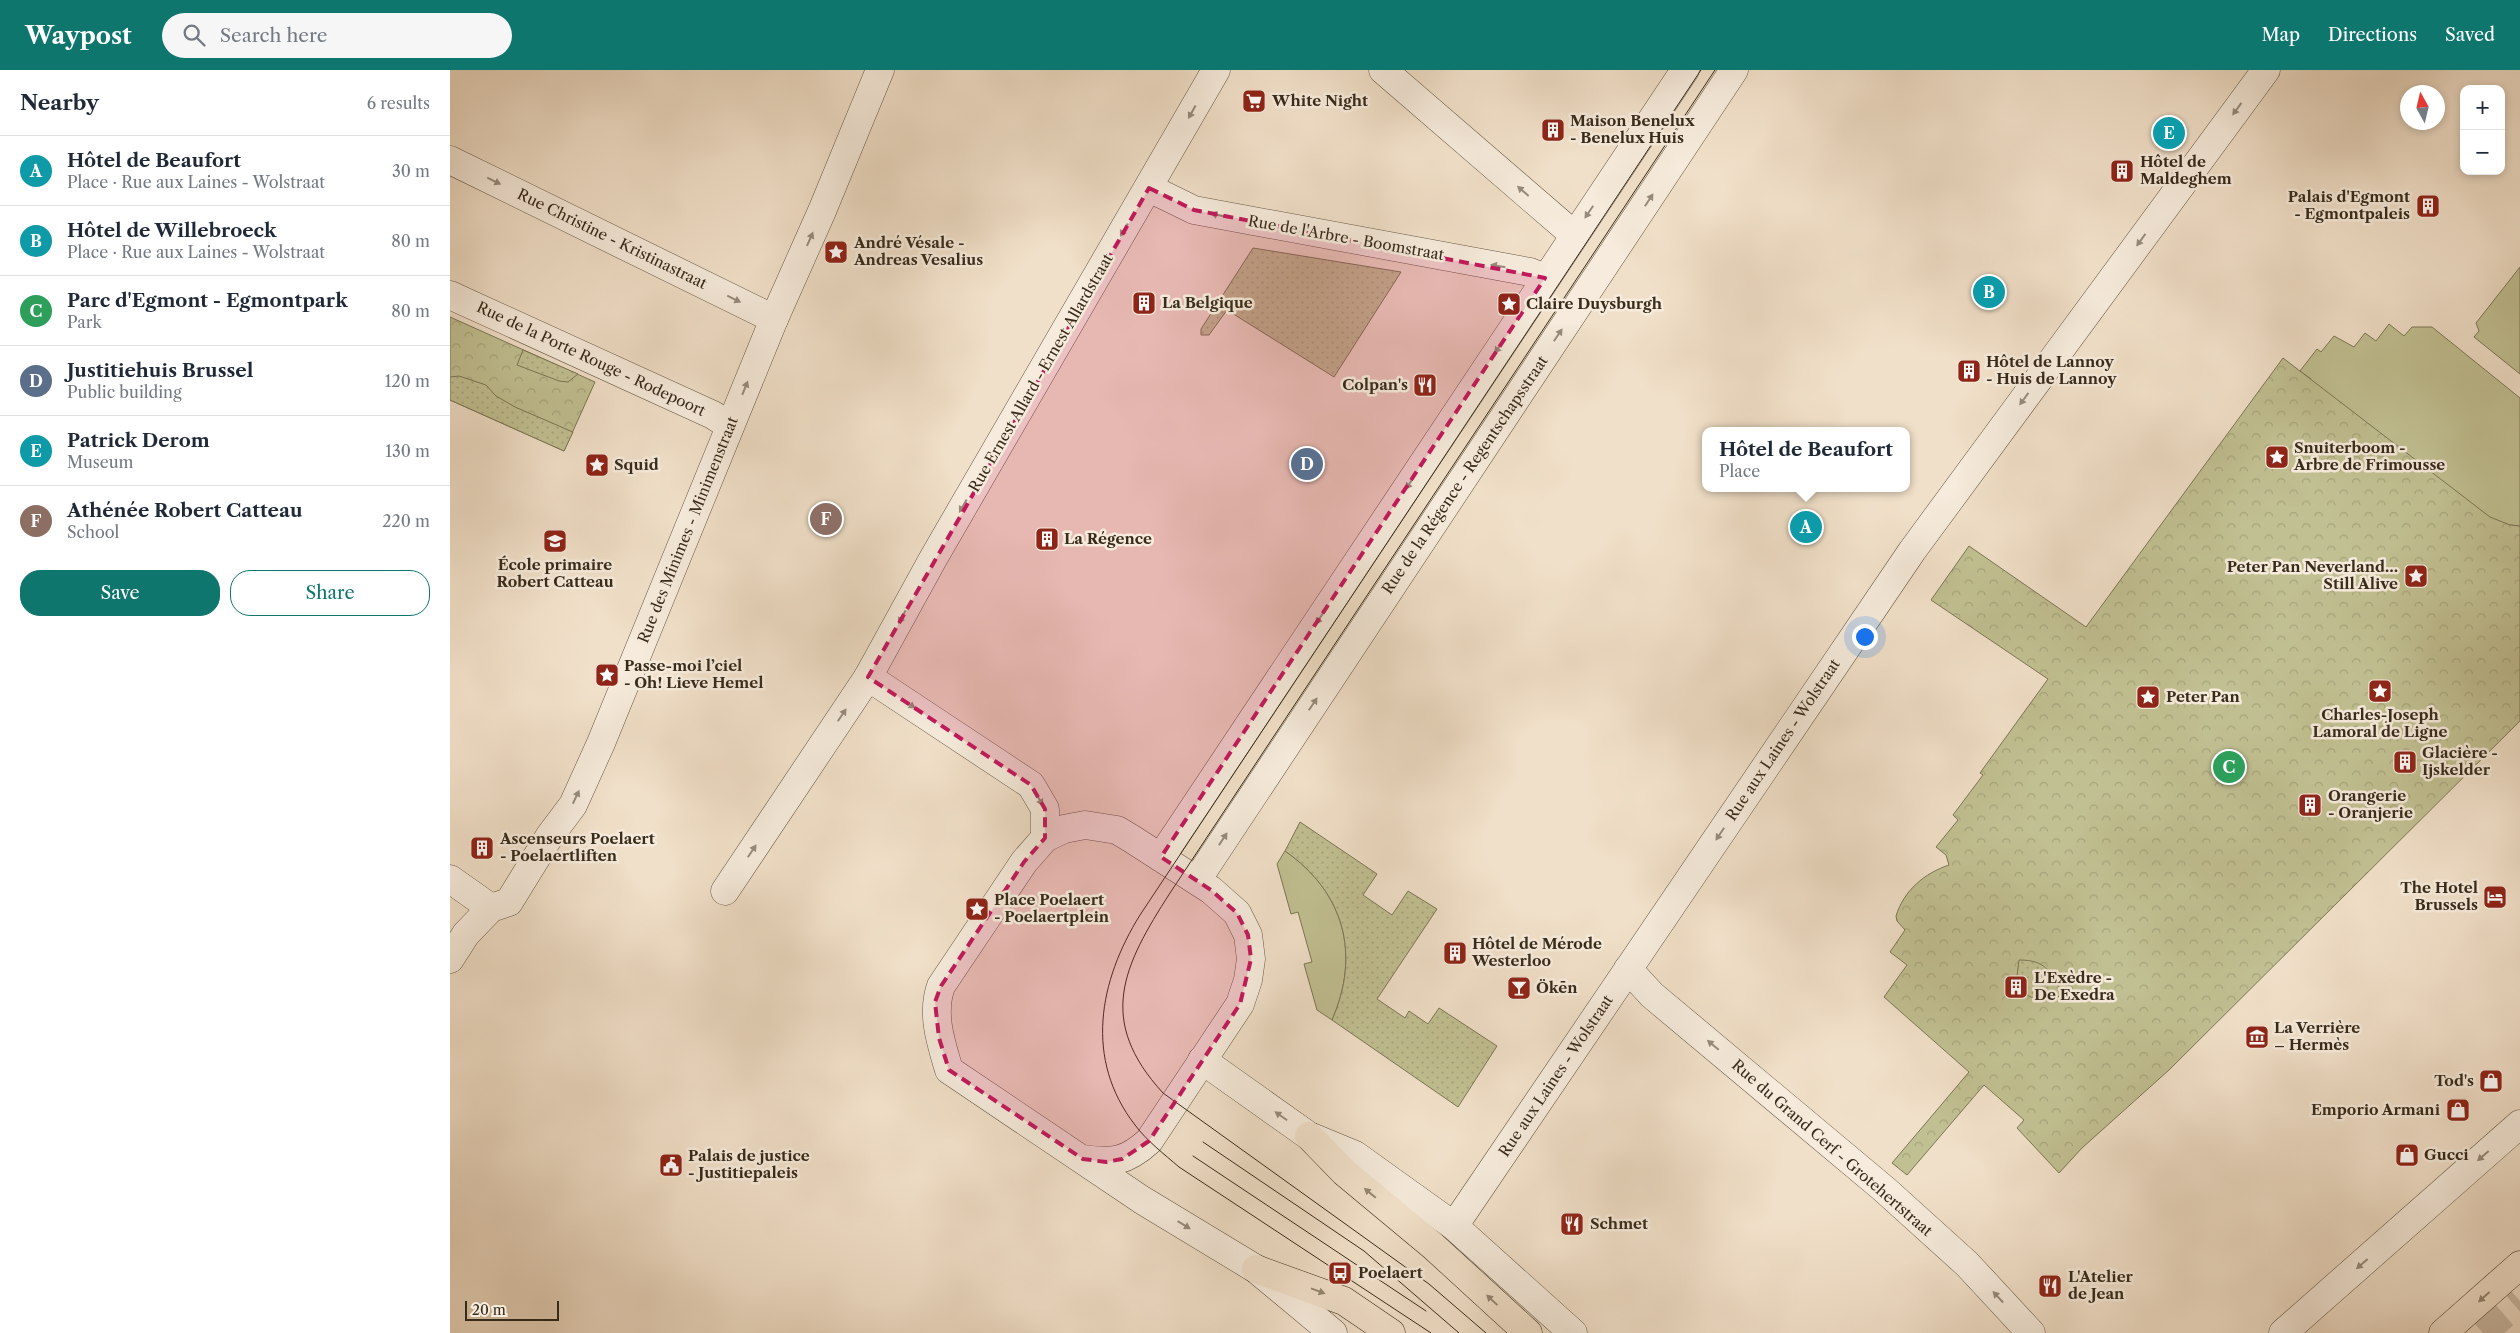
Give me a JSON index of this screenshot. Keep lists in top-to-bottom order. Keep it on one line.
{"streets":{"street":["Rue de l'Arbre - Boomstraat","Rue Christine - Kristinastraat","Rue de la Porte Rouge - Rodepoort","Rue Ernest Allard - Ernest Allardstraat","Rue de la Régence - Regentschapsstraat","Rue des Minimes - Minimenstraat","Rue aux Laines - Wolstraat","Rue du Grand Cerf - Grotehertstraat"]},"crossings":[["Rue de l'Arbre - Boomstraat","Rue Ernest Allard - Ernest Allardstraat"],["Rue Christine - Kristinastraat","Rue des Minimes - Minimenstraat"],["Rue de la Porte Rouge - Rodepoort","Rue des Minimes - Minimenstraat"],["Rue aux Laines - Wolstraat","Rue du Grand Cerf - Grotehertstraat"]],"one_way":["Rue de l'Arbre - Boomstraat","Rue Christine - Kristinastraat","Rue Ernest Allard - Ernest Allardstraat","Rue des Minimes - Minimenstraat","Rue aux Laines - Wolstraat","Rue du Grand Cerf - Grotehertstraat"],"places":{"supermarket":["White Night"],"building":["Maison Benelux - Benelux Huis","Hôtel de Maldeghem","Palais d'Egmont - Egmontpaleis","La Belgique","Hôtel de Lannoy - Huis de Lannoy","La Régence","Glacière - Ijskelder","Orangerie - Oranjerie","Ascenseurs Poelaert - Poelaertliften","Hôtel de Mérode Westerloo","L'Exèdre - De Exedra"],"place":["André Vésale - Andreas Vesalius","Claire Duysburgh","Snuiterboom - Arbre de Frimousse","Squid","Peter Pan Neverland… Still Alive","Passe-moi l’ciel - Oh! Lieve Hemel","Charles-Joseph Lamoral de Ligne","Peter Pan","Place Poelaert - Poelaertplein"],"restaurant":["Colpan's","Schmet","L'Atelier de Jean"],"school or university":["École primaire Robert Catteau"],"hotel":["The Hotel Brussels"],"bar":["Ökēn"],"museum":["La Verrière – Hermès"],"shop":["Tod's","Emporio Armani","Gucci"],"public building":["Palais de justice - Justitiepaleis"],"bus stop":["Poelaert"]},"scale_bar":"20 m","north":"top","page":{"header":"Waypost","search":"Search here","nav":["Map","Directions","Saved"],"heading":["Nearby","6 results"],"map_buttons":["+","−"],"pins":["E","B","D","F","A","C"],"list":[{"mark":"A","name":"Hôtel de Beaufort","note":"Place · Rue aux Laines - Wolstraat","value":"30 m"},{"mark":"B","name":"Hôtel de Willebroeck","note":"Place · Rue aux Laines - Wolstraat","value":"80 m"},{"mark":"C","name":"Parc d'Egmont - Egmontpark","note":"Park","value":"80 m"},{"mark":"D","name":"Justitiehuis Brussel","note":"Public building","value":"120 m"},{"mark":"E","name":"Patrick Derom","note":"Museum","value":"130 m"},{"mark":"F","name":"Athénée Robert Catteau","note":"School","value":"220 m"}],"popup":["Hôtel de Beaufort","Place"],"buttons":["Save","Share"],"scale":"20 m"}}
